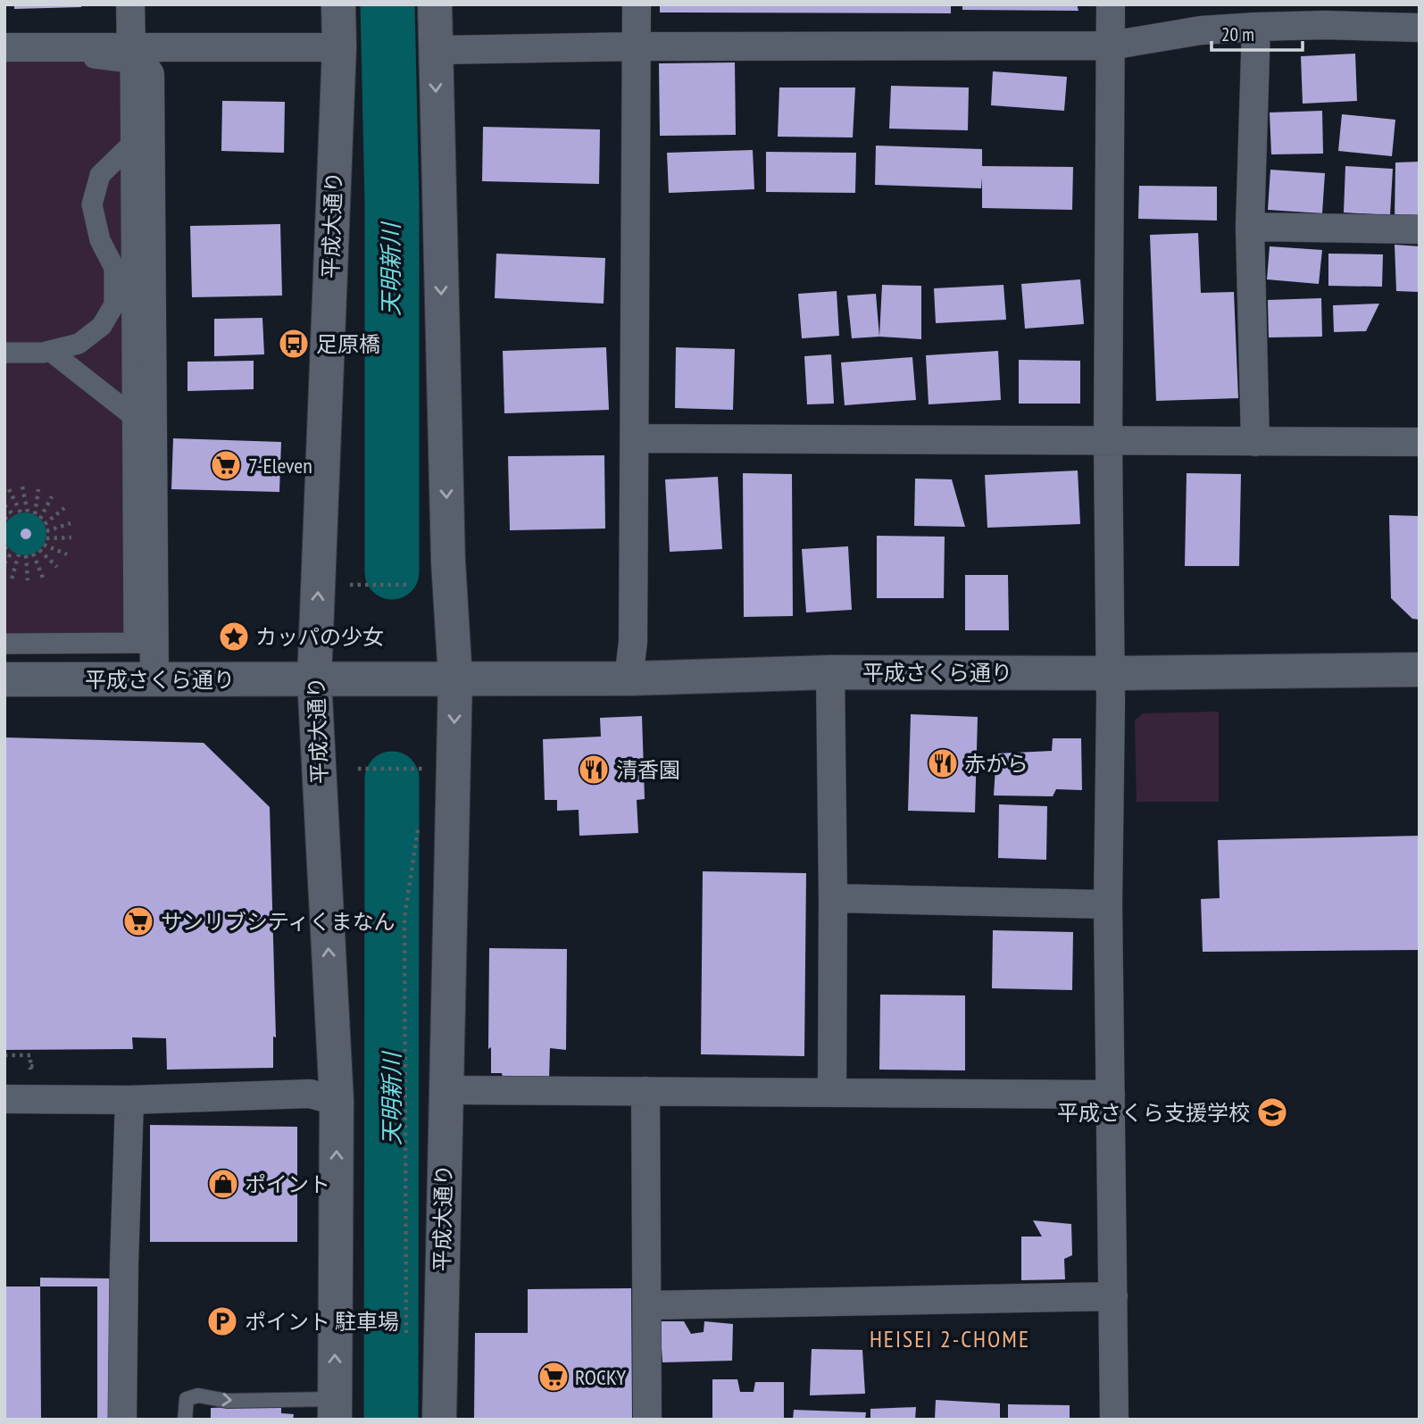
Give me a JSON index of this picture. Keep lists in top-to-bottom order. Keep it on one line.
{"streets":{"street":["平成大通り","平成さくら通り"]},"crossings":[["平成大通り","平成さくら通り"]],"districts":["HEISEI 2-CHOME"],"water":["天明新川"],"places":{"bus stop":["足原橋"],"supermarket":["7-Eleven","サンリブシティくまなん","ROCKY"],"place":["カッパの少女"],"restaurant":["赤から","清香園"],"school or university":["平成さくら支援学校"],"shop":["ポイント"],"parking":["ポイント 駐車場"]},"scale_bar":"20 m"}
